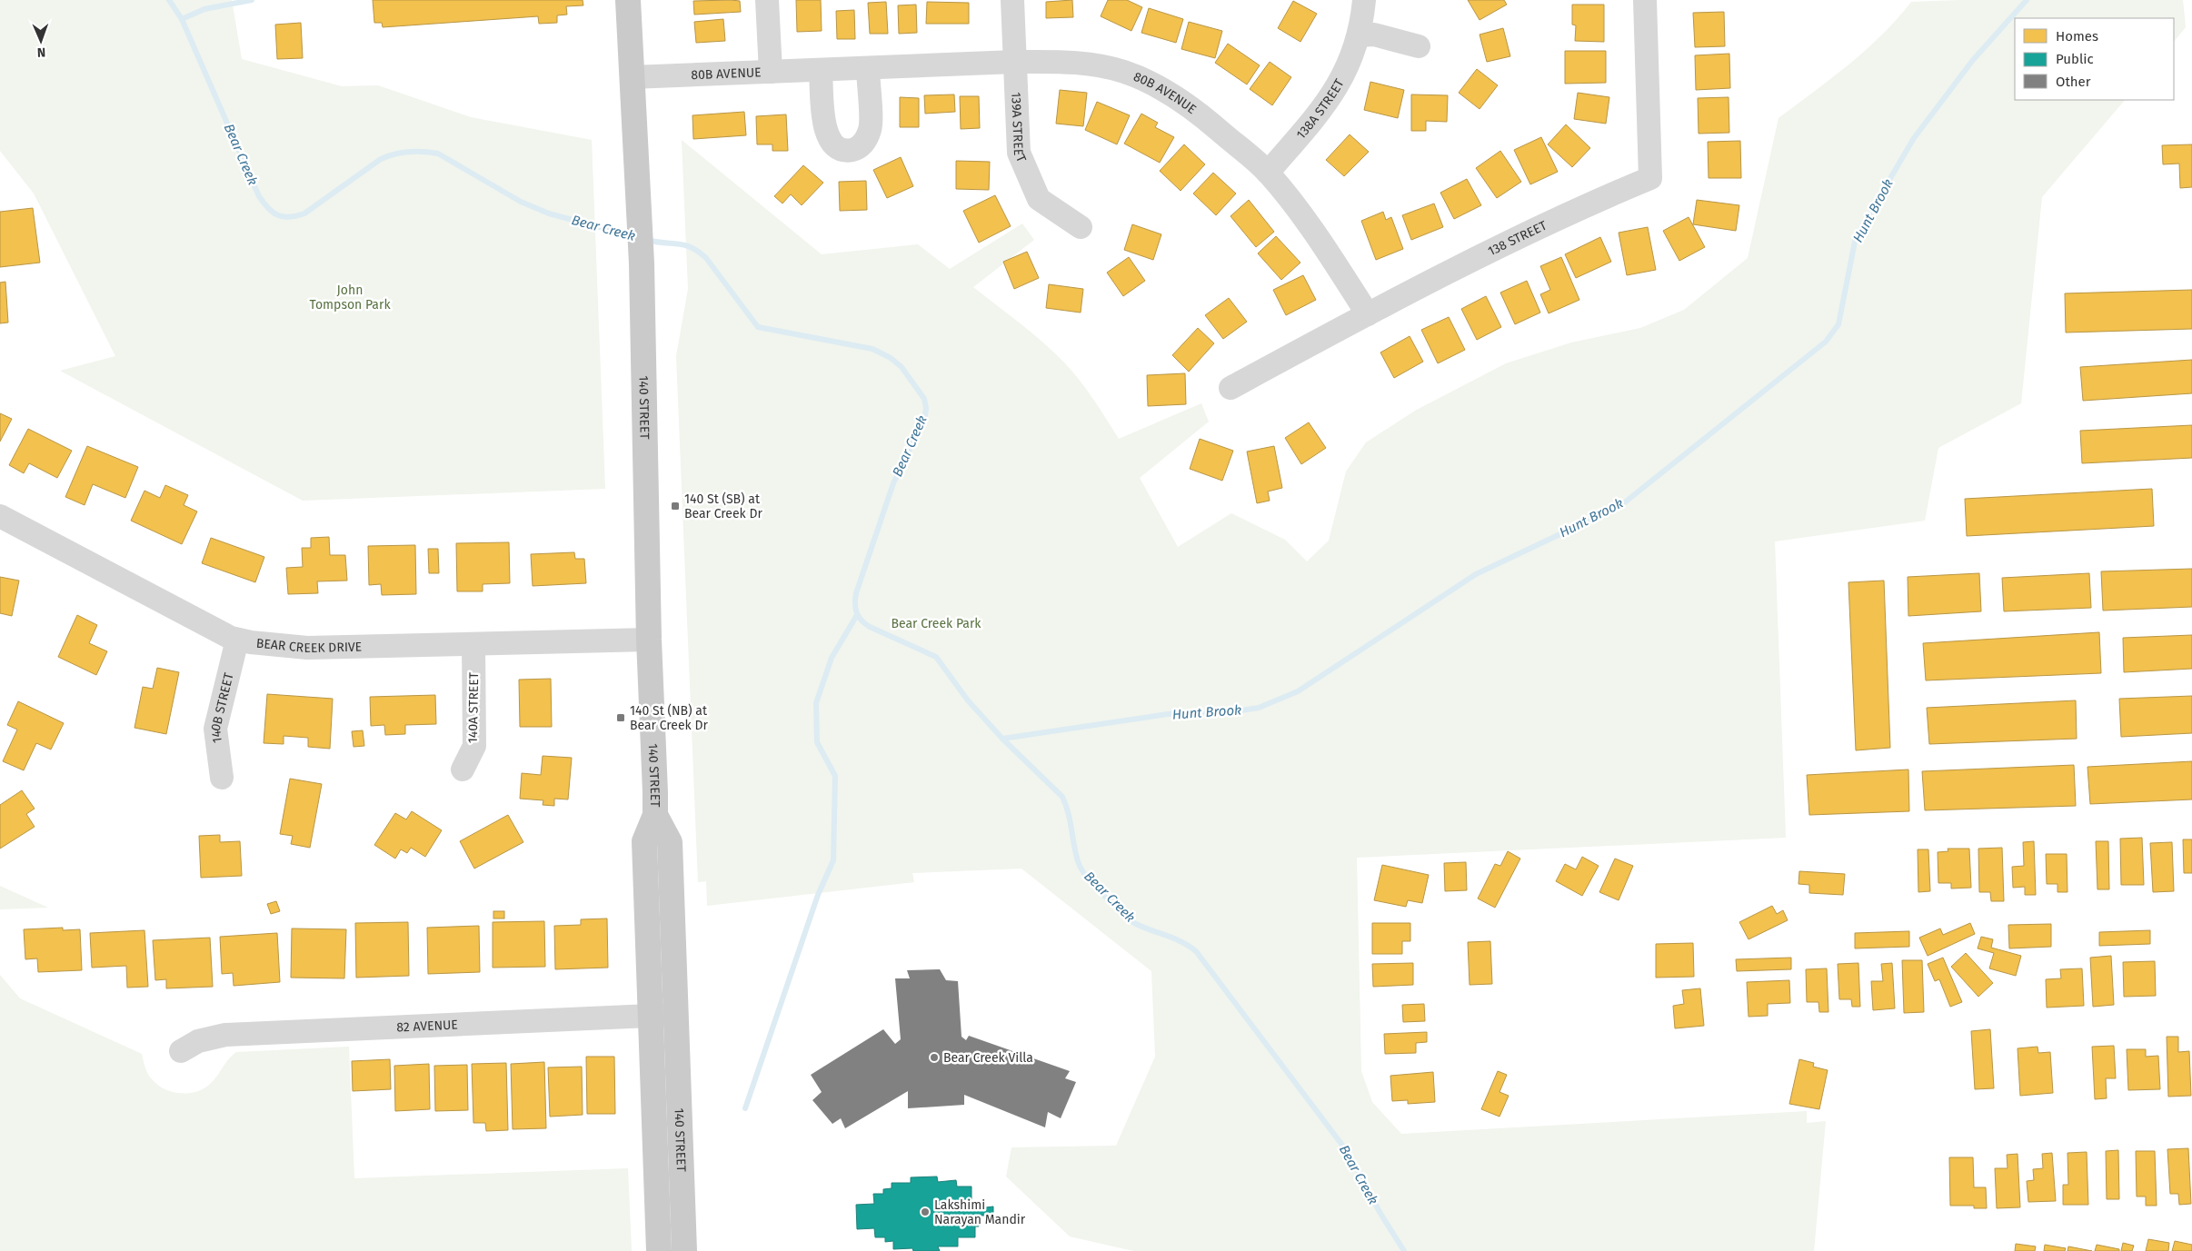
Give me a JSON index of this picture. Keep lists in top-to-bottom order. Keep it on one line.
{"streets":{"main road":["140 STREET"],"street":["80B AVENUE","138A STREET","139A STREET","138 STREET","BEAR CREEK DRIVE","140A STREET","140B STREET","82 AVENUE"]},"crossings":[["80B AVENUE","138A STREET"],["80B AVENUE","139A STREET"],["80B AVENUE","138 STREET"],["80B AVENUE","140 STREET"],["140 STREET","BEAR CREEK DRIVE"],["140 STREET","82 AVENUE"],["BEAR CREEK DRIVE","140A STREET"],["BEAR CREEK DRIVE","140B STREET"]],"water":["Bear Creek","Hunt Brook"],"parks":["John Tompson Park","Bear Creek Park"],"places":{"transit":["140 St (SB) at Bear Creek Dr","140 St (NB) at Bear Creek Dr"],"other":["Bear Creek Villa","Lakshimi Narayan Mandir"]},"legend":["Homes","Public","Other"],"north":"bottom"}
